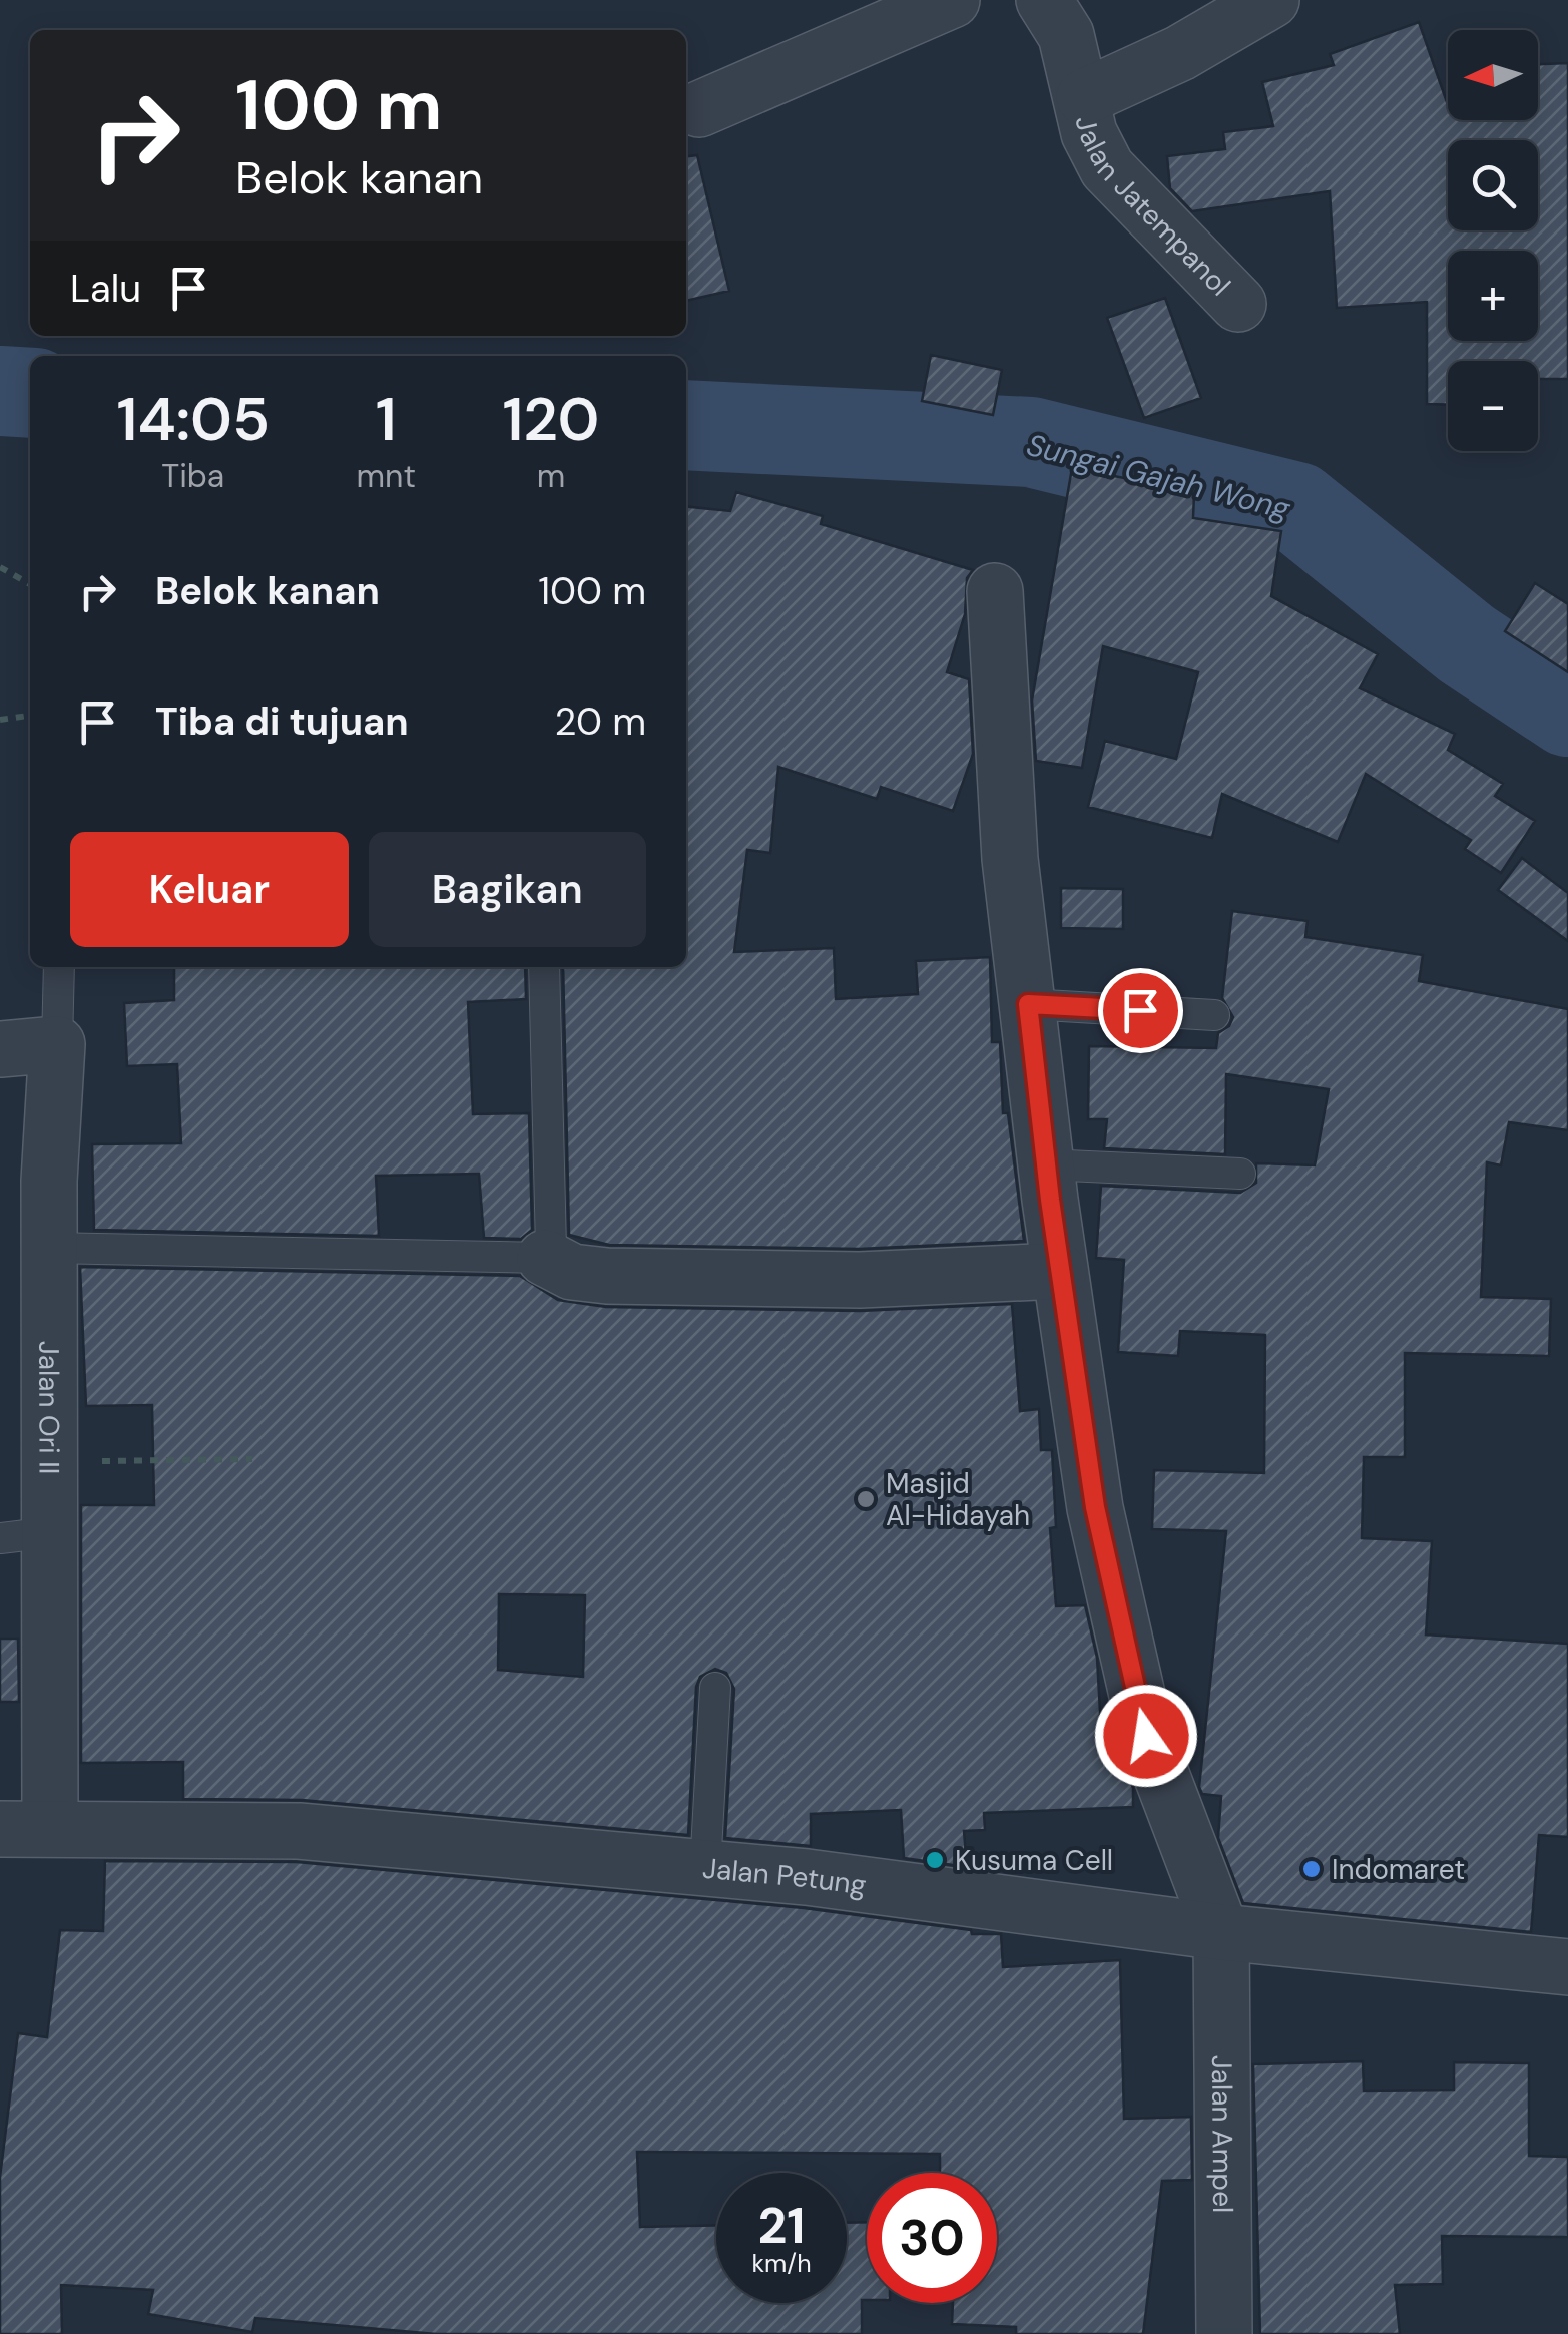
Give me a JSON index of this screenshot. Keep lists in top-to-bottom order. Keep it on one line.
{"streets":{"street":["Jalan Jatempanol","Jalan Ori II","Jalan Petung","Jalan Ampel"]},"crossings":[["Jalan Ori II","Jalan Petung"],["Jalan Petung","Jalan Ampel"]],"water":["Sungai Gajah Wong"],"places":["Masjid Al-Hidayah","Kusuma Cell","Indomaret"],"north":"left","page":{"map_buttons":["+","−"],"turn":["100 m","Belok kanan"],"then":"Lalu","eta":["14:05","Tiba","1","mnt","120","m"],"list":[{"name":"Belok kanan","value":"100 m"},{"name":"Tiba di tujuan","value":"20 m"}],"buttons":["Keluar","Bagikan"],"speed":"21 km/h","limit":"30"}}
